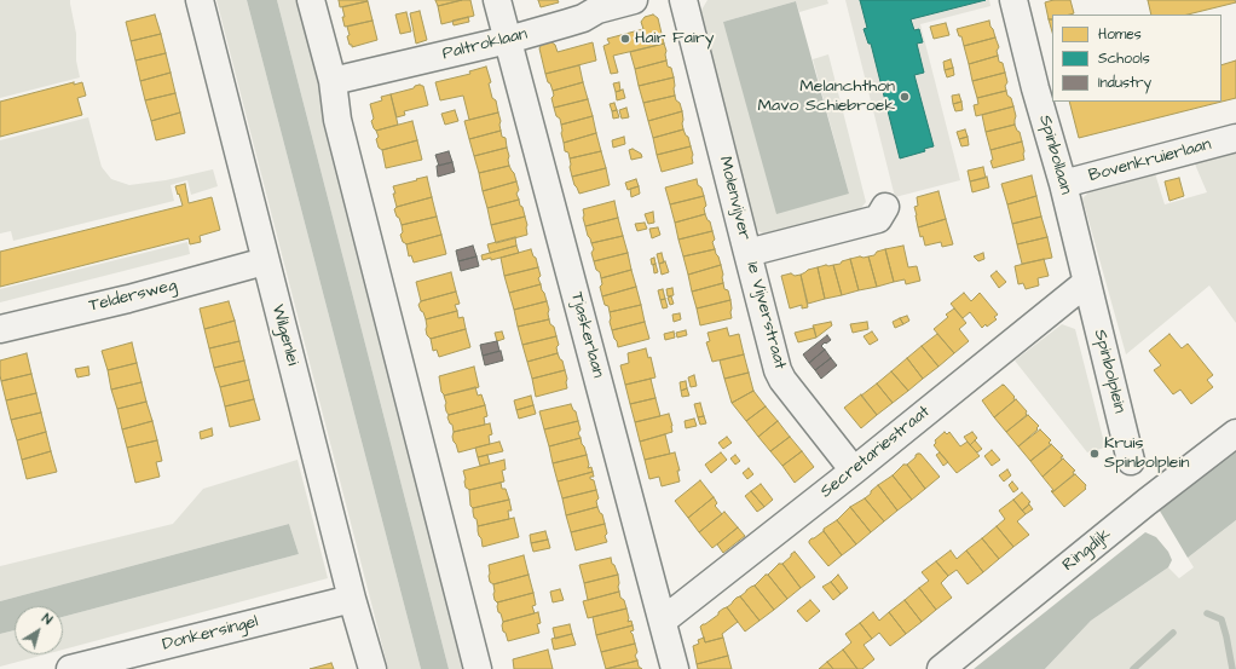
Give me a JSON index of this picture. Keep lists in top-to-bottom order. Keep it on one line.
{"streets":{"street":["Paltroklaan","Spinbollaan","Bovenkruierlaan","Molenvijver","Teldersweg","1e Vijverstraat","Wilgenlei","Tjaskerlaan","Spinbolplein","Secretariestraat","Ringdijk","Donkersingel"]},"crossings":[["Paltroklaan","Tjaskerlaan"],["Spinbollaan","Bovenkruierlaan"],["Spinbollaan","Spinbolplein"],["Spinbollaan","Secretariestraat"],["Molenvijver","1e Vijverstraat"],["Teldersweg","Wilgenlei"],["1e Vijverstraat","Secretariestraat"],["Wilgenlei","Donkersingel"],["Tjaskerlaan","Secretariestraat"],["Spinbolplein","Secretariestraat"]],"places":["Hair Fairy","Melanchthon Mavo Schiebroek","Kruis Spinbolplein"],"legend":["Homes","Schools","Industry"],"north":"top right"}
